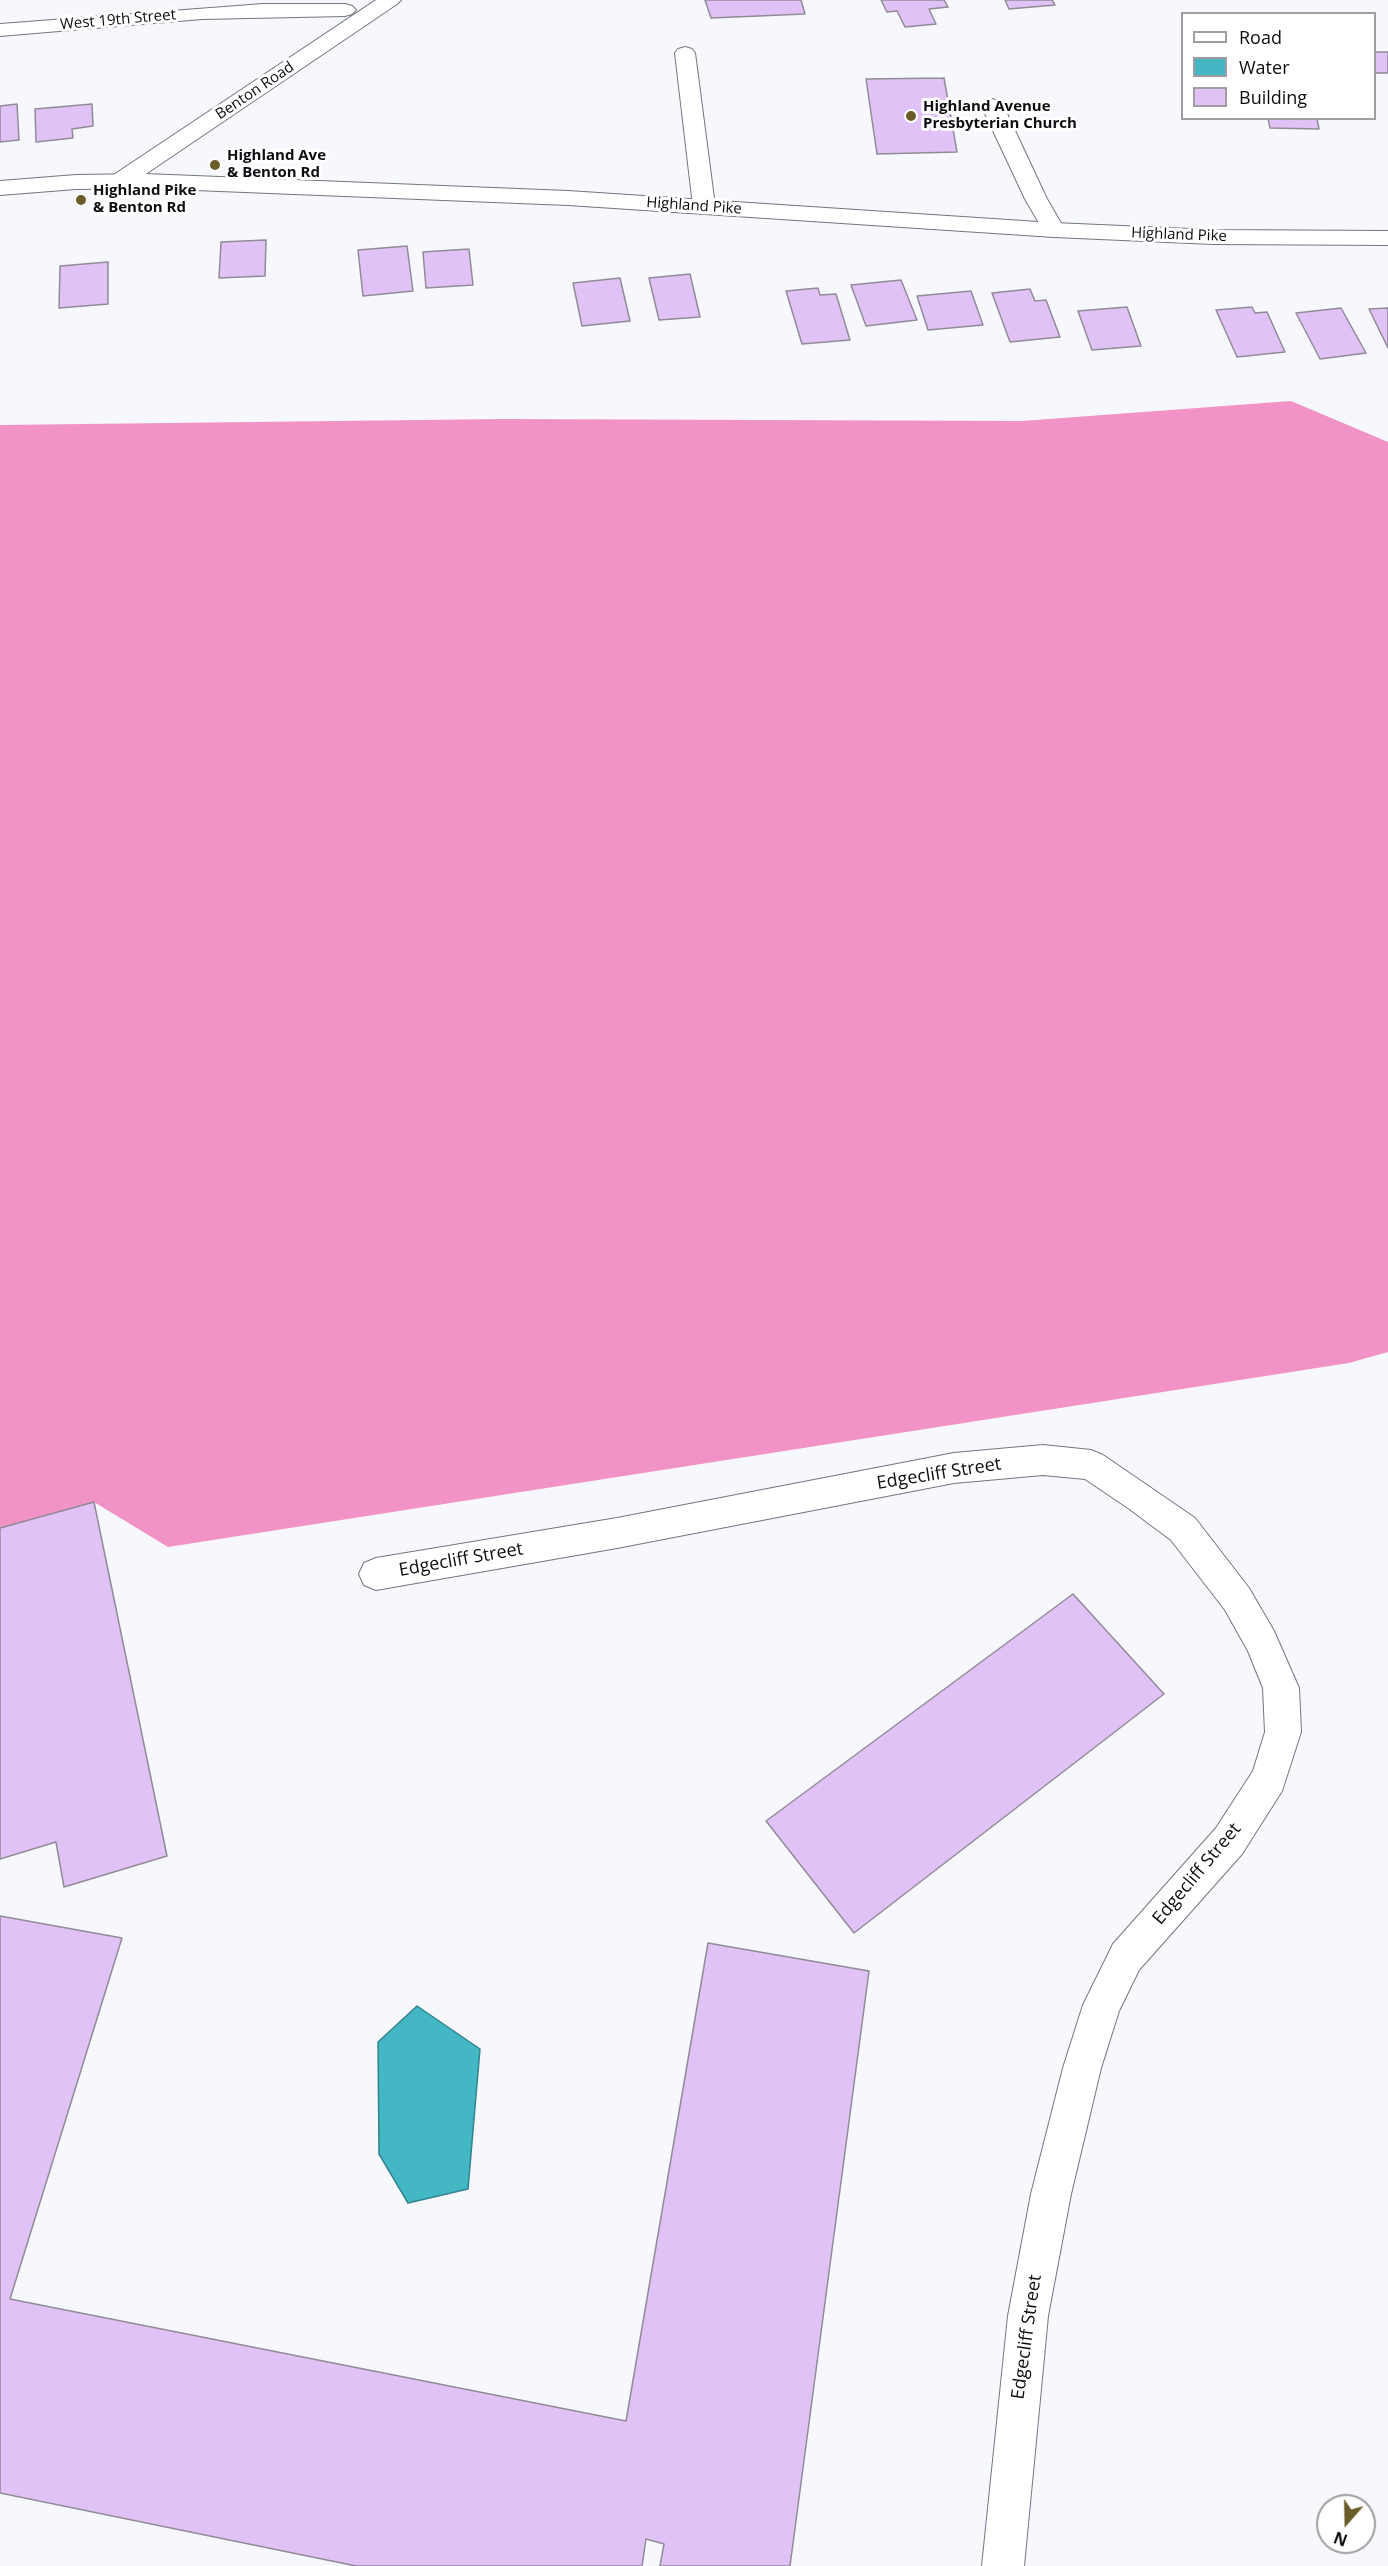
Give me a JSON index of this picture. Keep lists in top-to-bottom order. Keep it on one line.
{"streets":{"street":["West 19th Street","Benton Road","Highland Pike"],"lane":["Edgecliff Street"]},"crossings":[["Benton Road","Highland Pike"]],"places":["Highland Avenue Presbyterian Church","Highland Ave & Benton Rd","Highland Pike & Benton Rd"],"legend":["Road","Water","Building"],"north":"bottom"}
